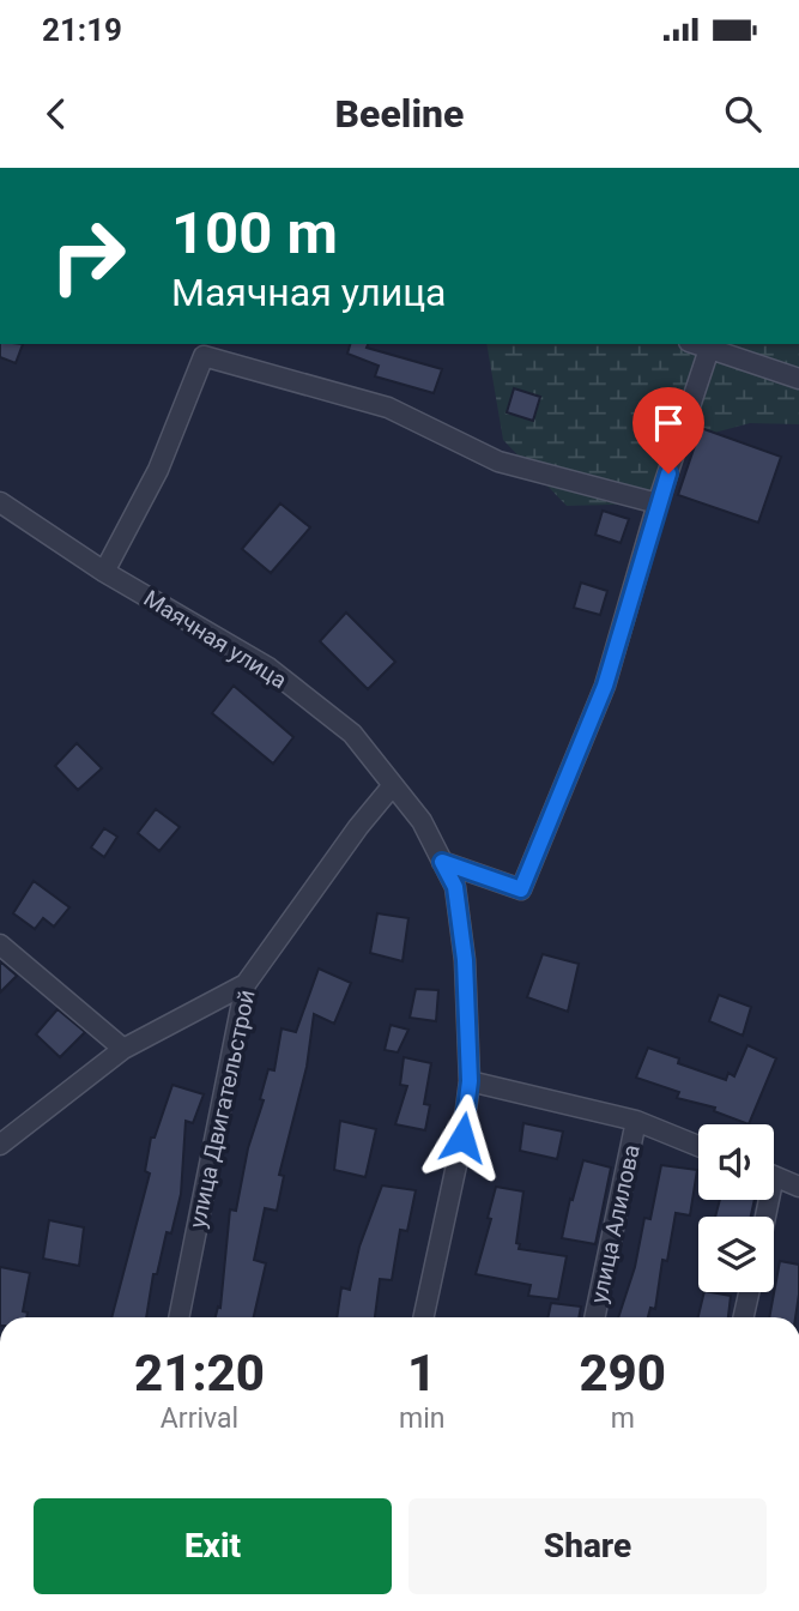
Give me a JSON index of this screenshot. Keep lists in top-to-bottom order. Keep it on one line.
{"streets":{"street":["Маячная улица","улица Двигательстрой","улица Алилова"]},"crossings":[["Маячная улица","улица Двигательстрой"]],"page":{"status":"21:19","header":"Beeline","turn":["100 m","Маячная улица"],"eta":["21:20","Arrival","1","min","290","m"],"buttons":["Exit","Share"]}}
